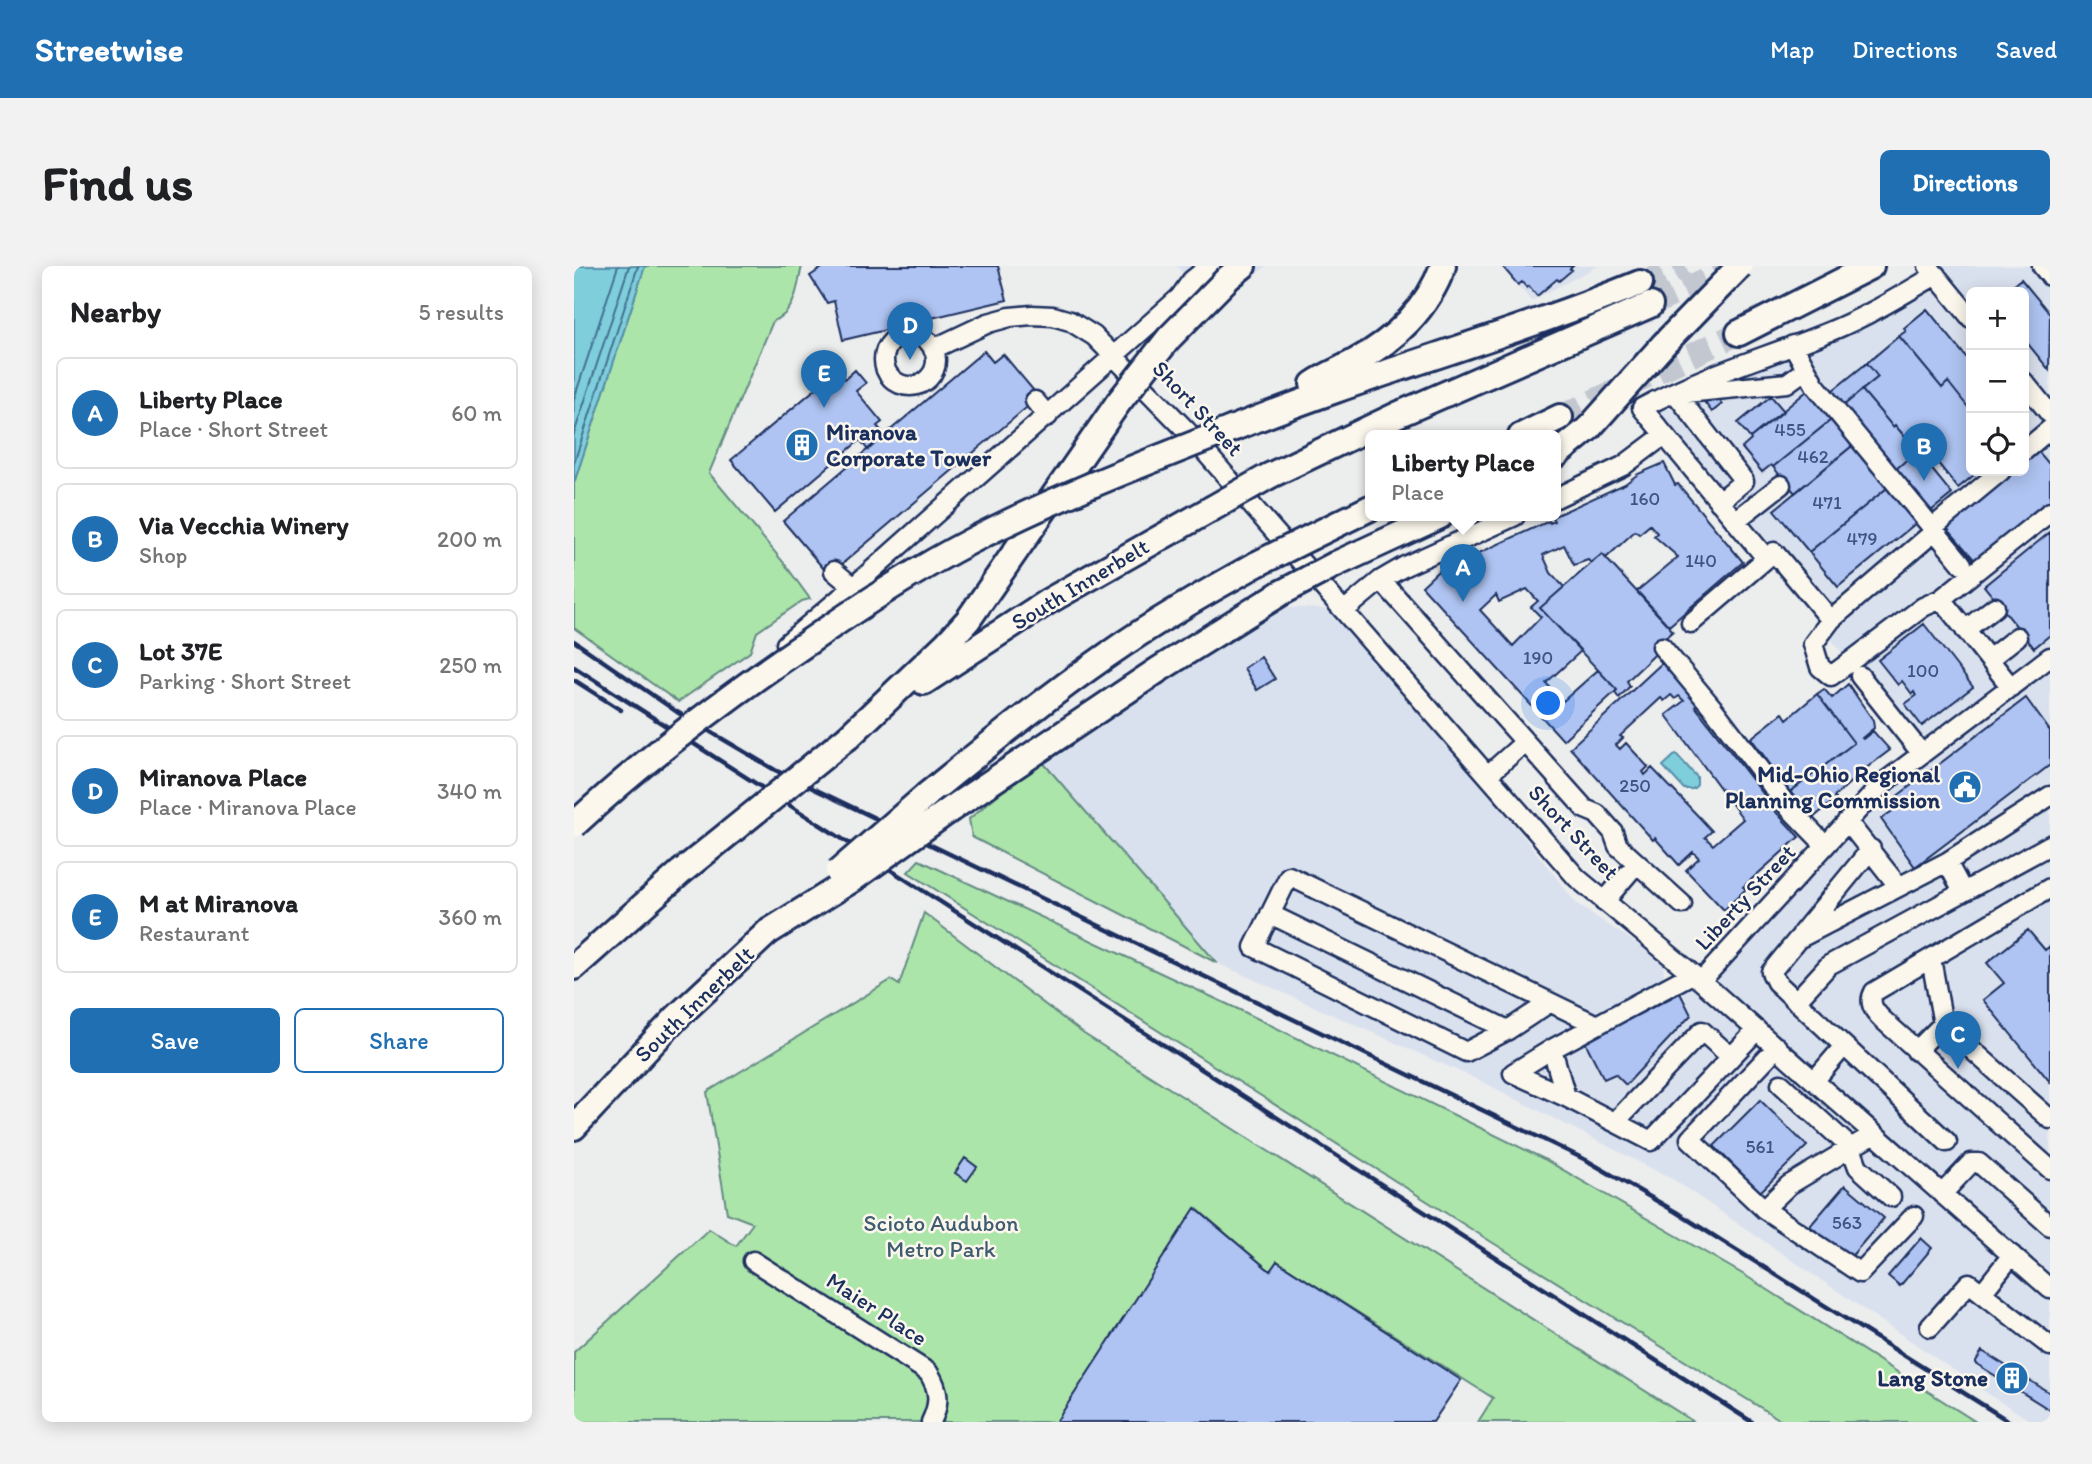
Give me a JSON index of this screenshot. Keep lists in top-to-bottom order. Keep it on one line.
{"streets":{"highway":["South Innerbelt"],"street":["Short Street","Liberty Street","Maier Place"]},"crossings":[["Short Street","Liberty Street"]],"parks":["Scioto Audubon Metro Park"],"places":{"building":["Miranova Corporate Tower","Lang Stone"],"public building":["Mid-Ohio Regional Planning Commission"]},"house_numbers":["455","462","160","471","479","140","190","100","250","561","563"],"page":{"header":"Streetwise","nav":["Map","Directions","Saved"],"buttons":["Directions",["Save","Share"]],"title":"Find us","heading":["Nearby","5 results"],"map_buttons":["+","−"],"pins":["D","E","B","A","C"],"list":[{"mark":"A","name":"Liberty Place","note":"Place · Short Street","value":"60 m"},{"mark":"B","name":"Via Vecchia Winery","note":"Shop","value":"200 m"},{"mark":"C","name":"Lot 37E","note":"Parking · Short Street","value":"250 m"},{"mark":"D","name":"Miranova Place","note":"Place · Miranova Place","value":"340 m"},{"mark":"E","name":"M at Miranova","note":"Restaurant","value":"360 m"}],"popup":["Liberty Place","Place"]}}
